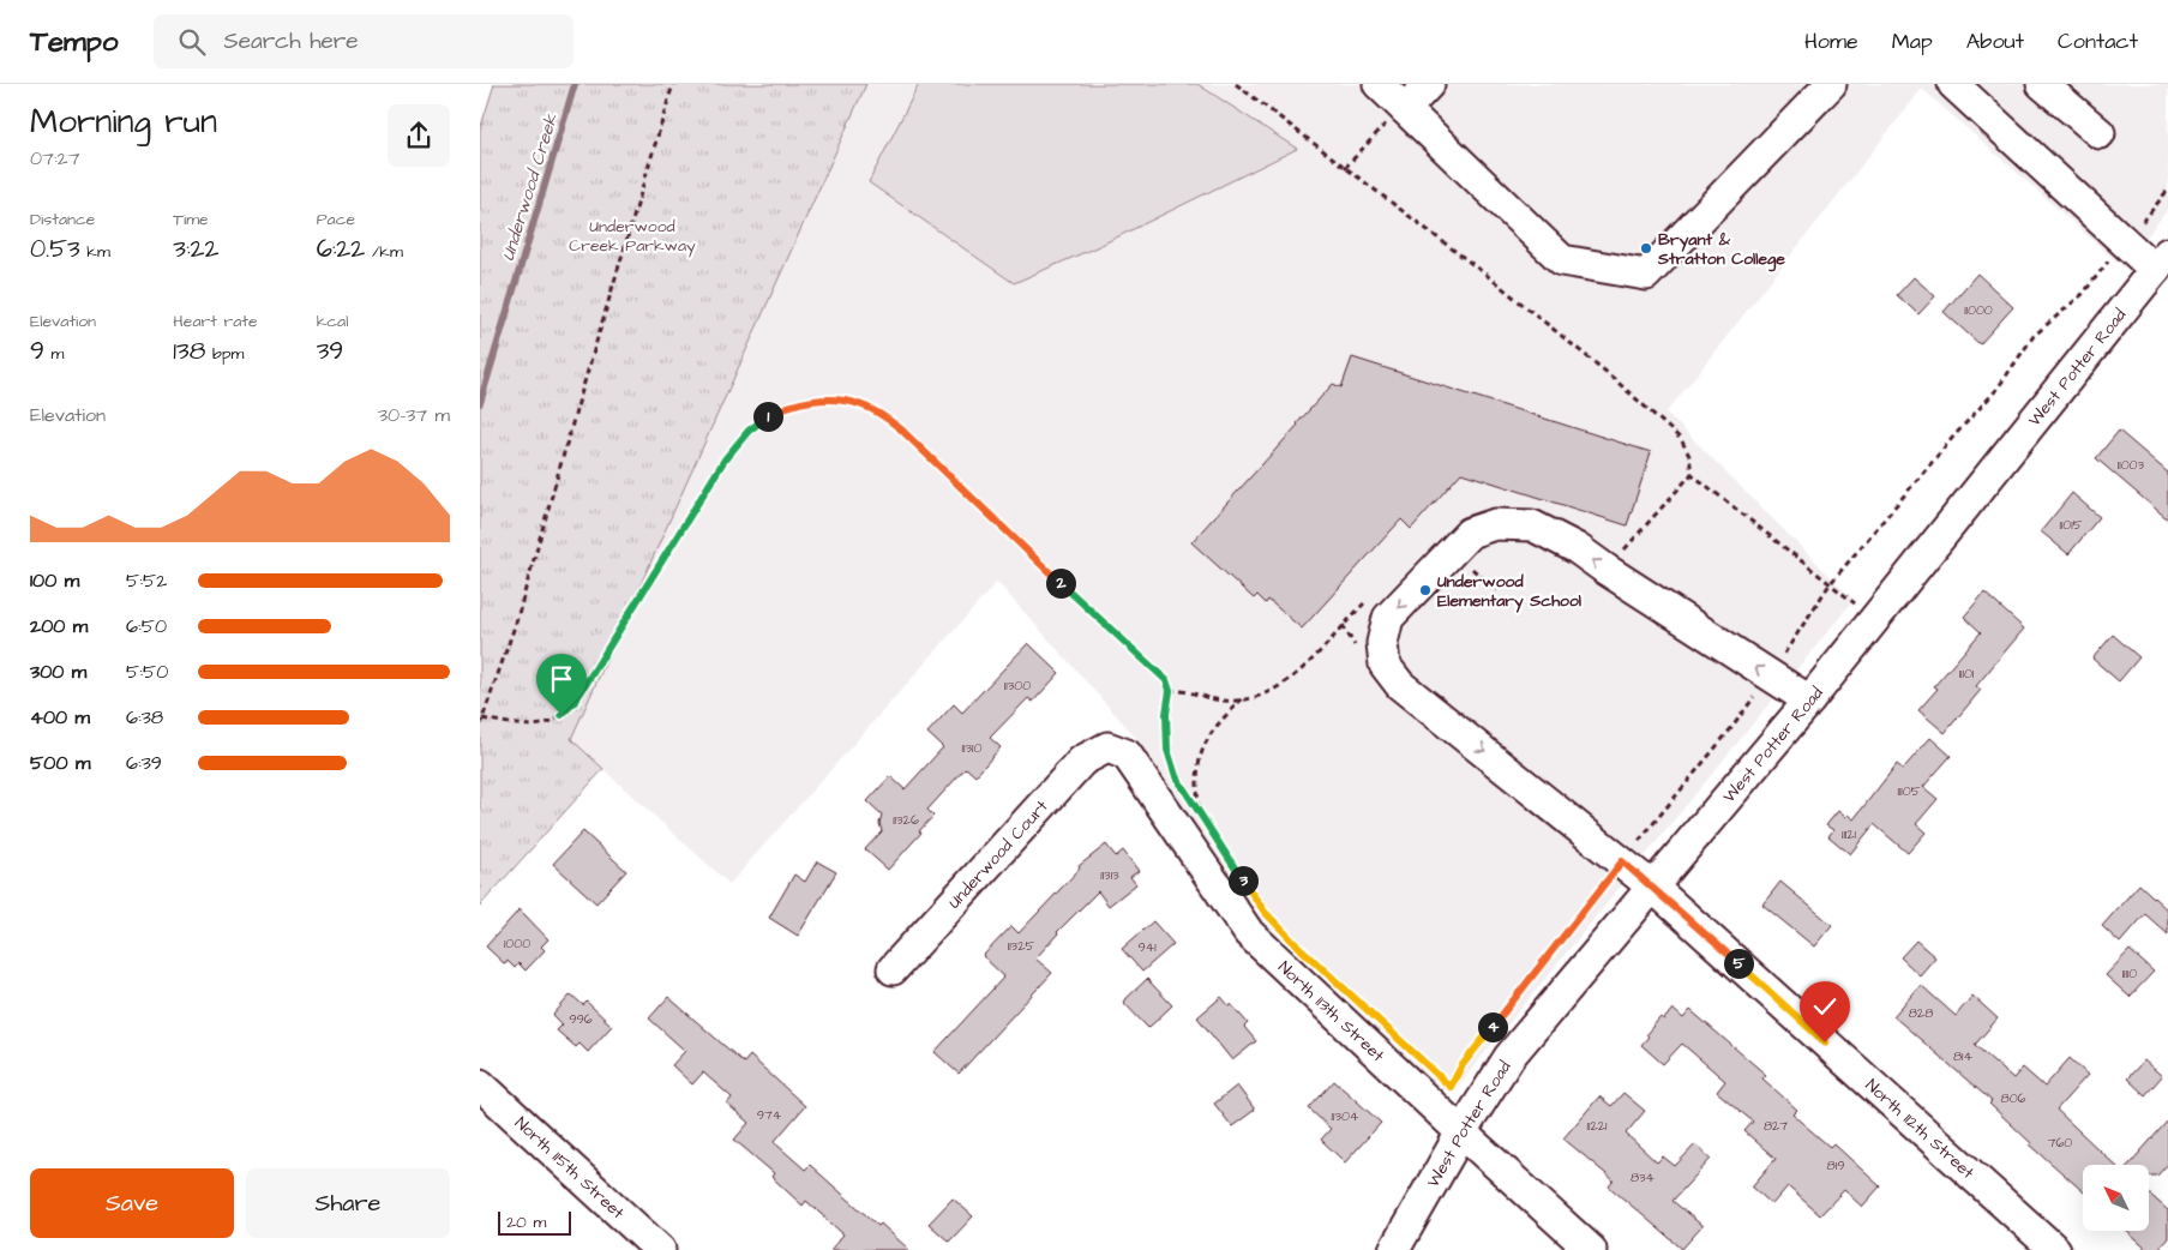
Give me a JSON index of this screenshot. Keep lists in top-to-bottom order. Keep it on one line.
{"streets":{"street":["West Potter Road","Underwood Court","North 113th Street","North 112th Street","North 115th Street"]},"crossings":[["West Potter Road","North 113th Street"],["West Potter Road","North 112th Street"],["Underwood Court","North 113th Street"]],"water":["Underwood Creek"],"parks":["Underwood Creek Parkway"],"places":["Bryant & Stratton College","Underwood Elementary School"],"house_numbers":["11000","11003","11015","11101","11300","11310","11105","11326","11121","11313","1000","11325","941","11110","828","996","814","806","974","11304","11221","827","760","819","834"],"scale_bar":"20 m","north":"top left","page":{"header":"Tempo","search":"Search here","nav":["Home","Map","About","Contact"],"heading":["Morning run","07:27"],"stats":[["Distance","0.53 km"],["Time","3:22"],["Pace","6:22 /km"],["Elevation","9 m"],["Heart rate","138 bpm"],["kcal","39"]],"chart":["Elevation","30–37 m"],"pins":["1","2","3","5","4"],"list":[{"name":"100 m","note":"5:52"},{"name":"200 m","note":"6:50"},{"name":"300 m","note":"5:50"},{"name":"400 m","note":"6:38"},{"name":"500 m","note":"6:39"}],"buttons":["Save","Share"],"scale":"20 m"}}
